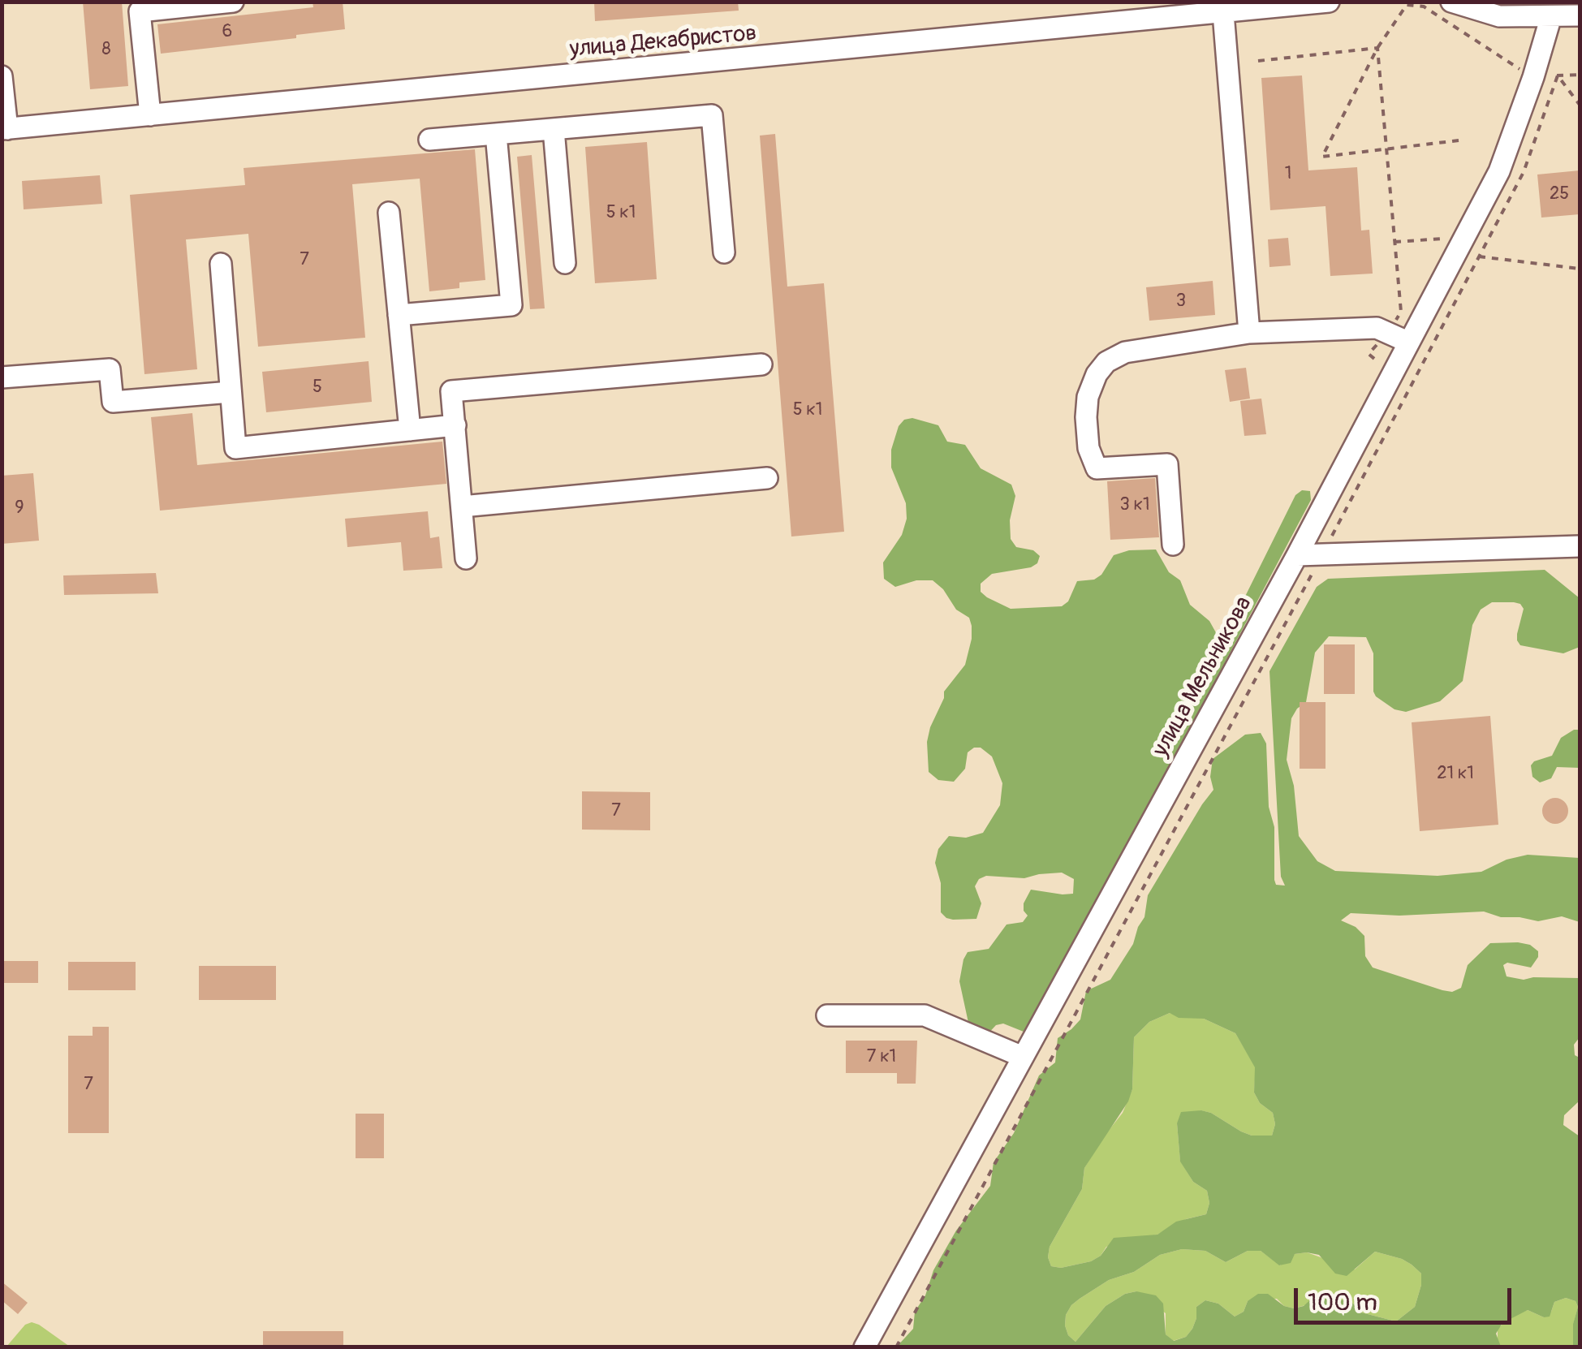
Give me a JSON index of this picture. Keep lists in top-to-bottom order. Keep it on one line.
{"streets":{"street":["улица Декабристов","улица Мельникова"]},"house_numbers":["6","8","1","25","5 к1","7","3","5","5 к1","3 к1","9","21 к1","7","7 к1","7"],"scale_bar":"100 m"}
